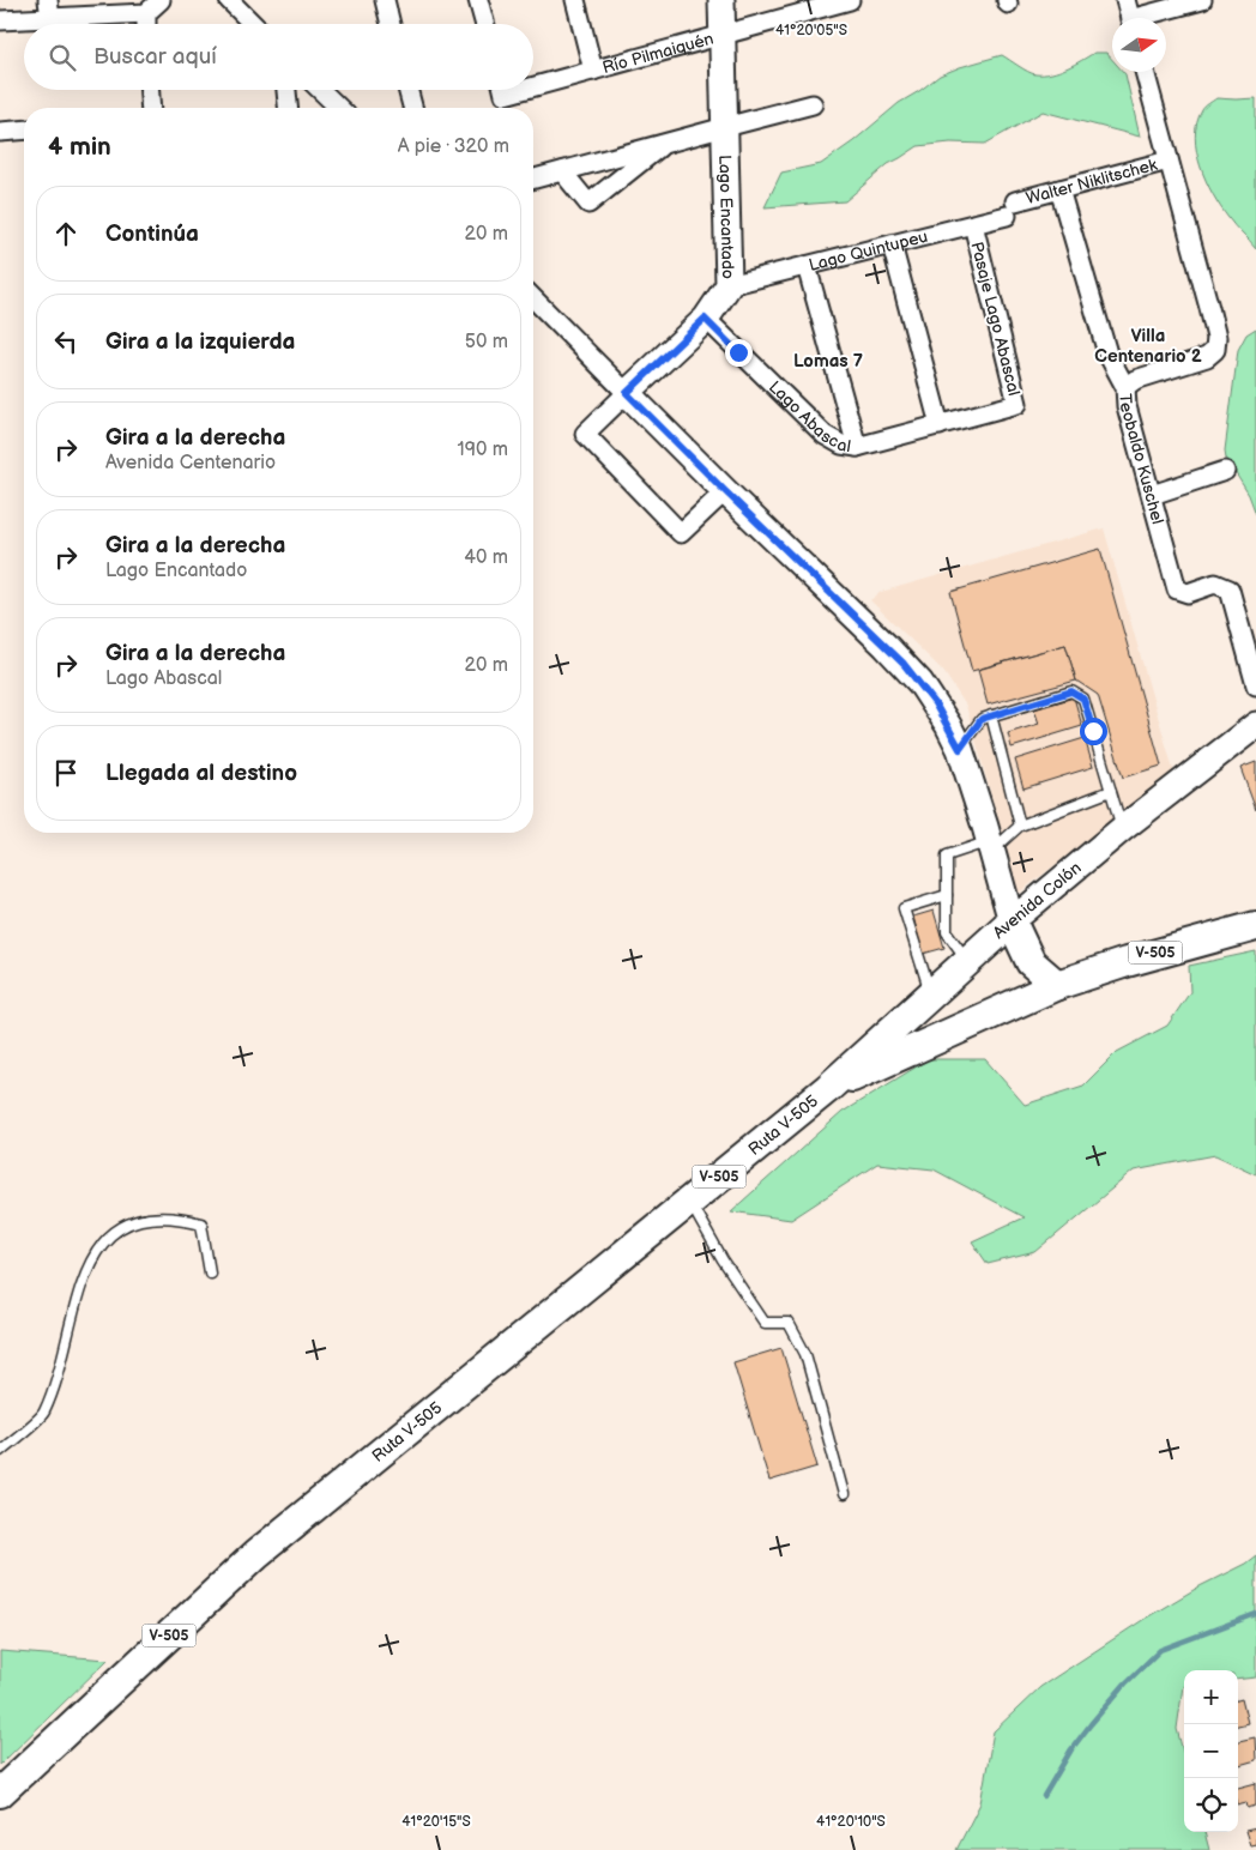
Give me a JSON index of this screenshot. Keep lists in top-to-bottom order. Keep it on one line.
{"streets":{"main road":["Avenida Colón","V-505","Ruta V-505"],"street":["Río Pilmaiquén","Walter Niklitschek","Lago Encantado","Lago Quintupeu","Pasaje Lago Abascal","Lago Abascal","Teobaldo Kuschel"]},"crossings":[["Río Pilmaiquén","Lago Encantado"],["Walter Niklitschek","Lago Quintupeu"],["Walter Niklitschek","Teobaldo Kuschel"],["Lago Encantado","Lago Quintupeu"],["Lago Encantado","Lago Abascal"],["Lago Quintupeu","Pasaje Lago Abascal"],["Pasaje Lago Abascal","Lago Abascal"],["Avenida Colón","Ruta V-505"]],"districts":["Villa Centenario 2","Lomas 7"],"north":"right","page":{"search":"Buscar aquí","heading":["4 min","A pie · 320 m"],"list":[["Continúa","20 m"],["Gira a la izquierda","50 m"],["Gira a la derecha","Avenida Centenario","190 m"],["Gira a la derecha","Lago Encantado","40 m"],["Gira a la derecha","Lago Abascal","20 m"],"Llegada al destino"],"map_buttons":["+","−"]},"coordinates":["41°20'05\"S","41°20'15\"S","41°20'10\"S"]}
